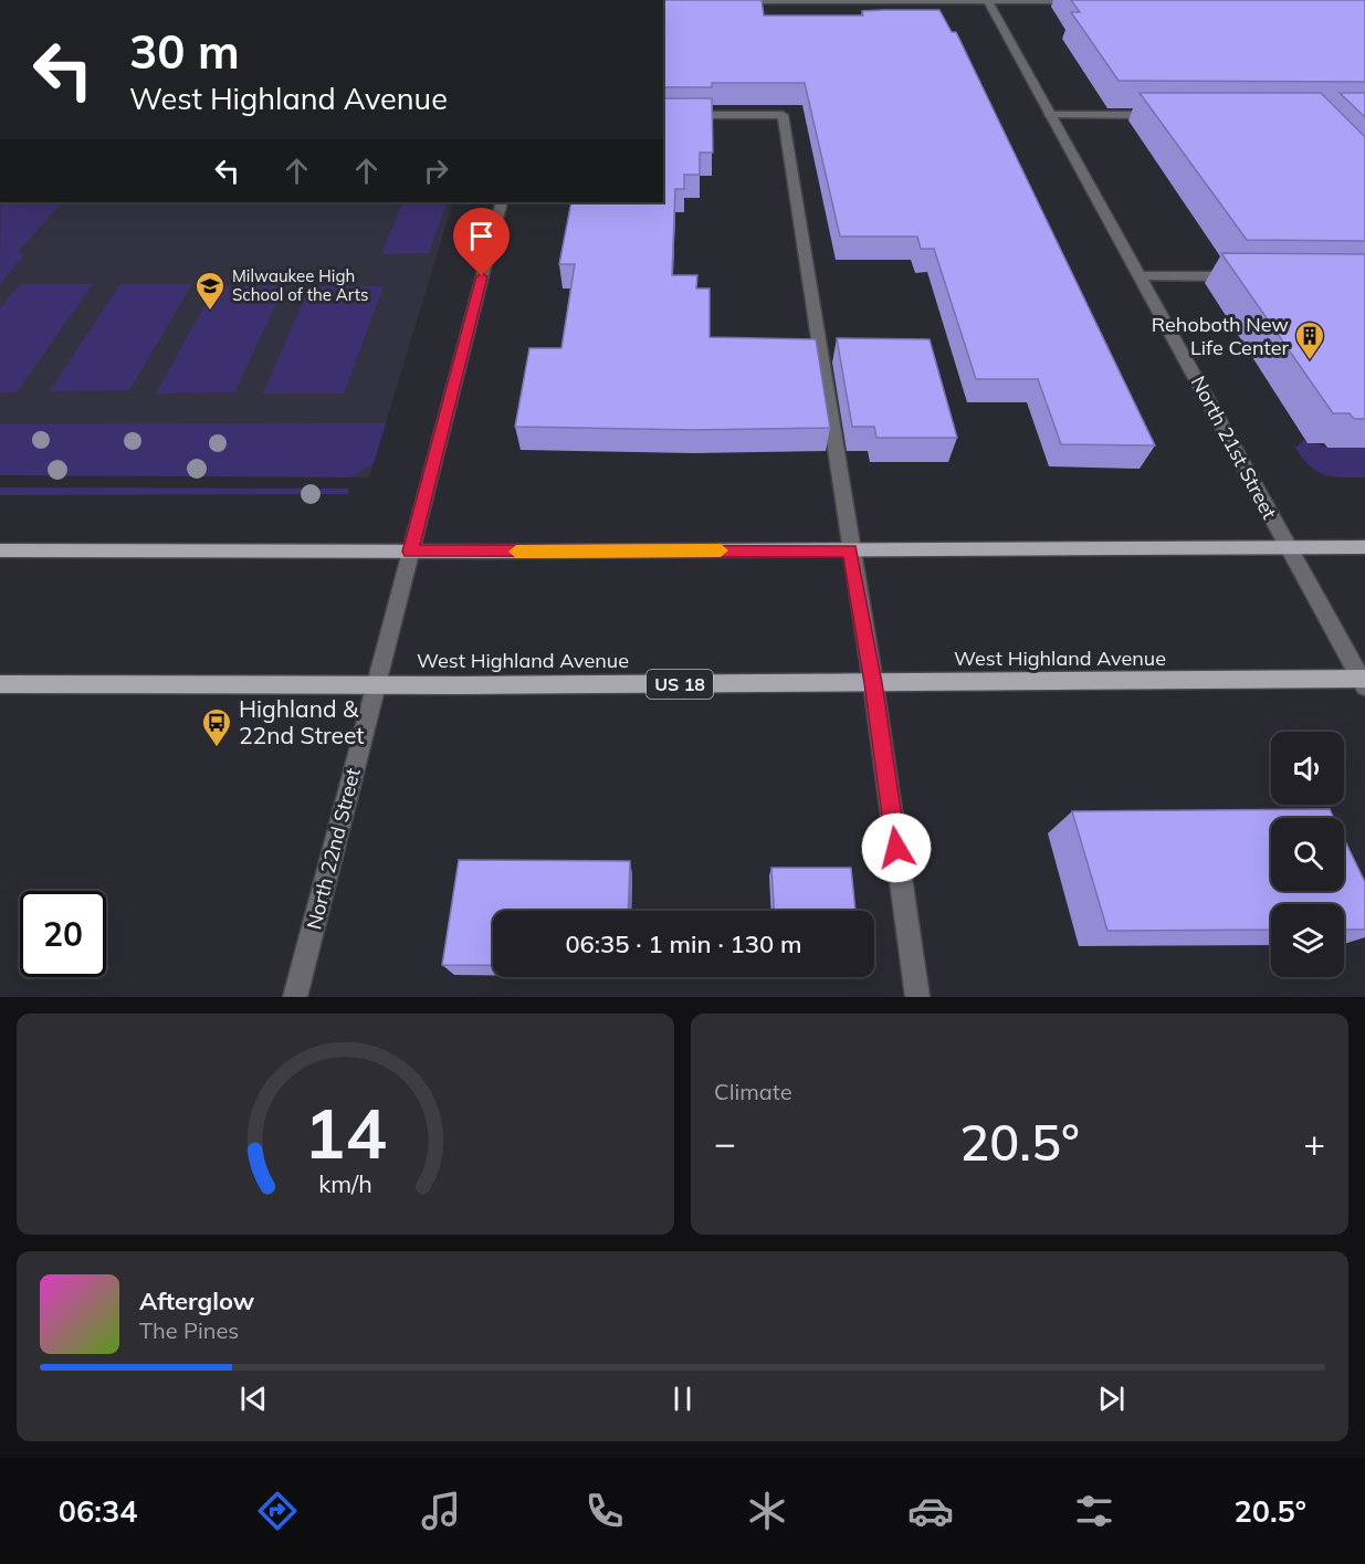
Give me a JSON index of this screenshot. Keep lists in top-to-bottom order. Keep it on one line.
{"streets":{"main road":["West Highland Avenue","US 18"],"street":["North 21st Street","North 22nd Street"]},"crossings":[["North 21st Street","West Highland Avenue"],["West Highland Avenue","North 22nd Street"]],"places":{"school or university":["Milwaukee High School of the Arts"],"building":["Rehoboth New Life Center"],"bus stop":["Highland & 22nd Street"]},"page":{"turn":["30 m","West Highland Avenue"],"limit":"20","trip":"06:35 · 1 min · 130 m","tile":"Climate","heat":["−","20.5°","+"],"song":["Afterglow","The Pines"],"tabs":["06:34","20.5°"],"gauge":["14","km/h"]}}
